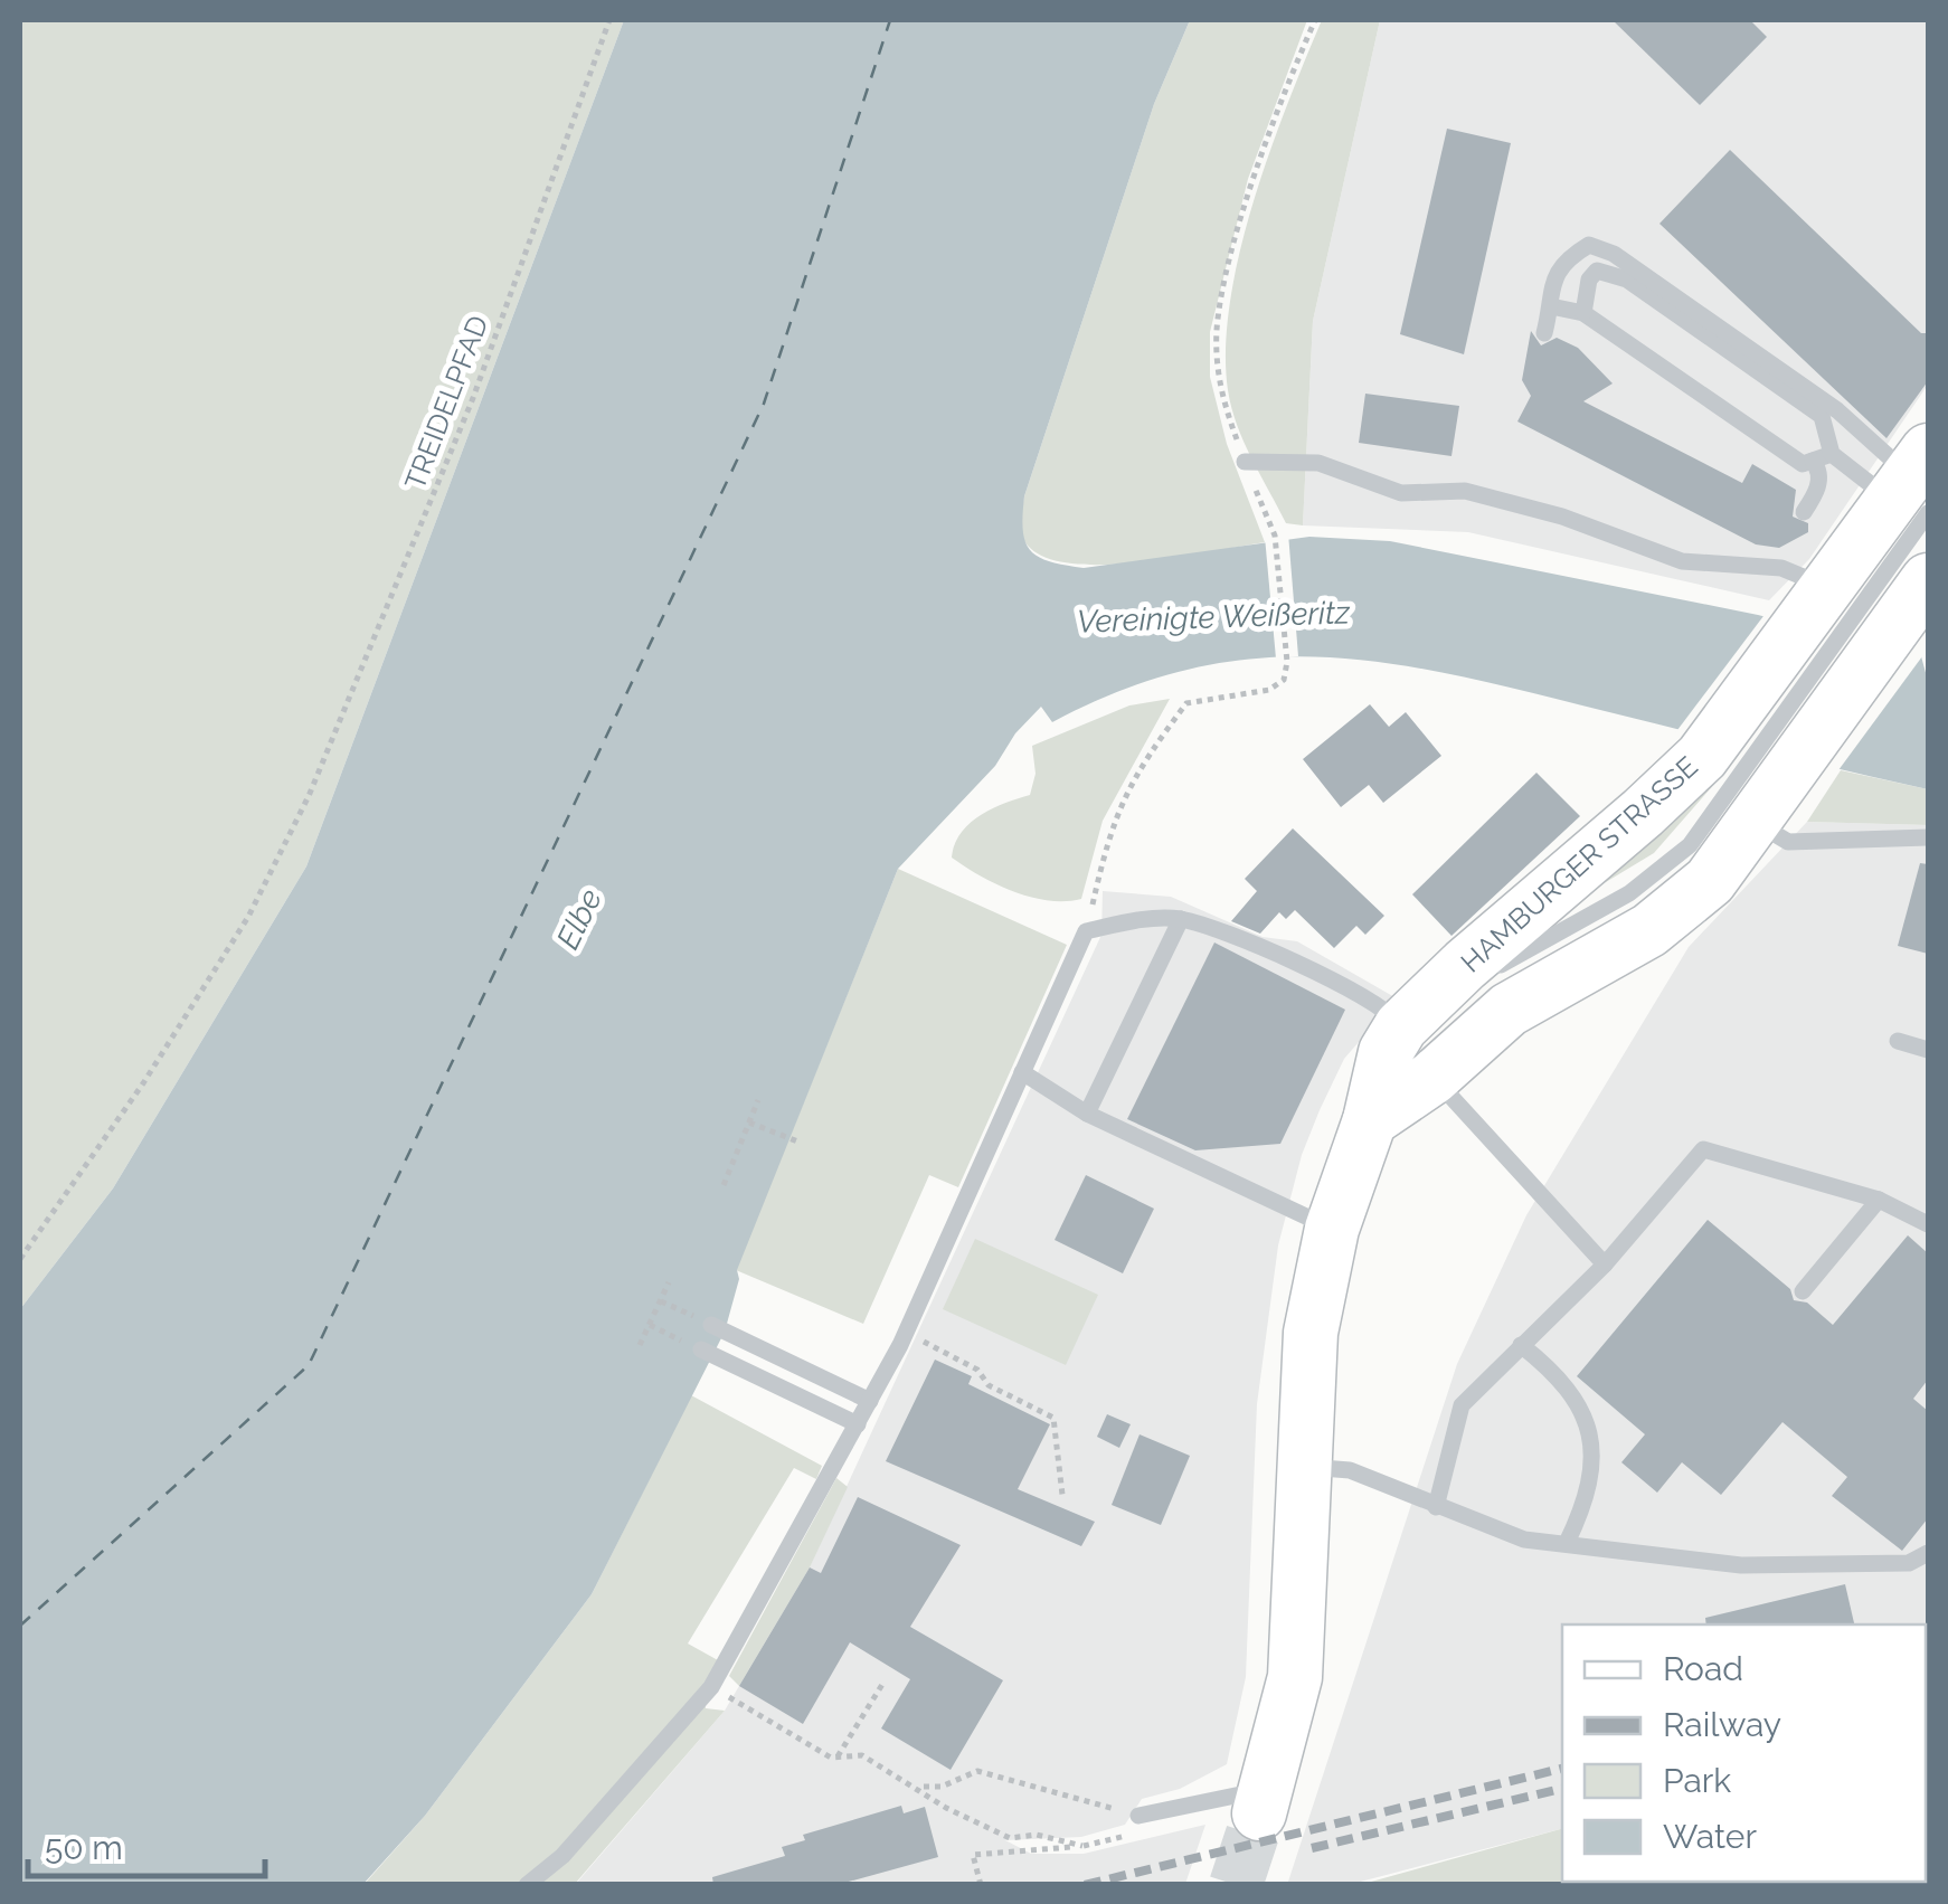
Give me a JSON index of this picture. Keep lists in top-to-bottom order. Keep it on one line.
{"streets":{"main road":["HAMBURGER STRASSE"],"path":["TREIDELPFAD"]},"water":["Vereinigte Weißeritz","Elbe"],"legend":["Road","Railway","Park","Water"],"scale_bar":"50 m"}
